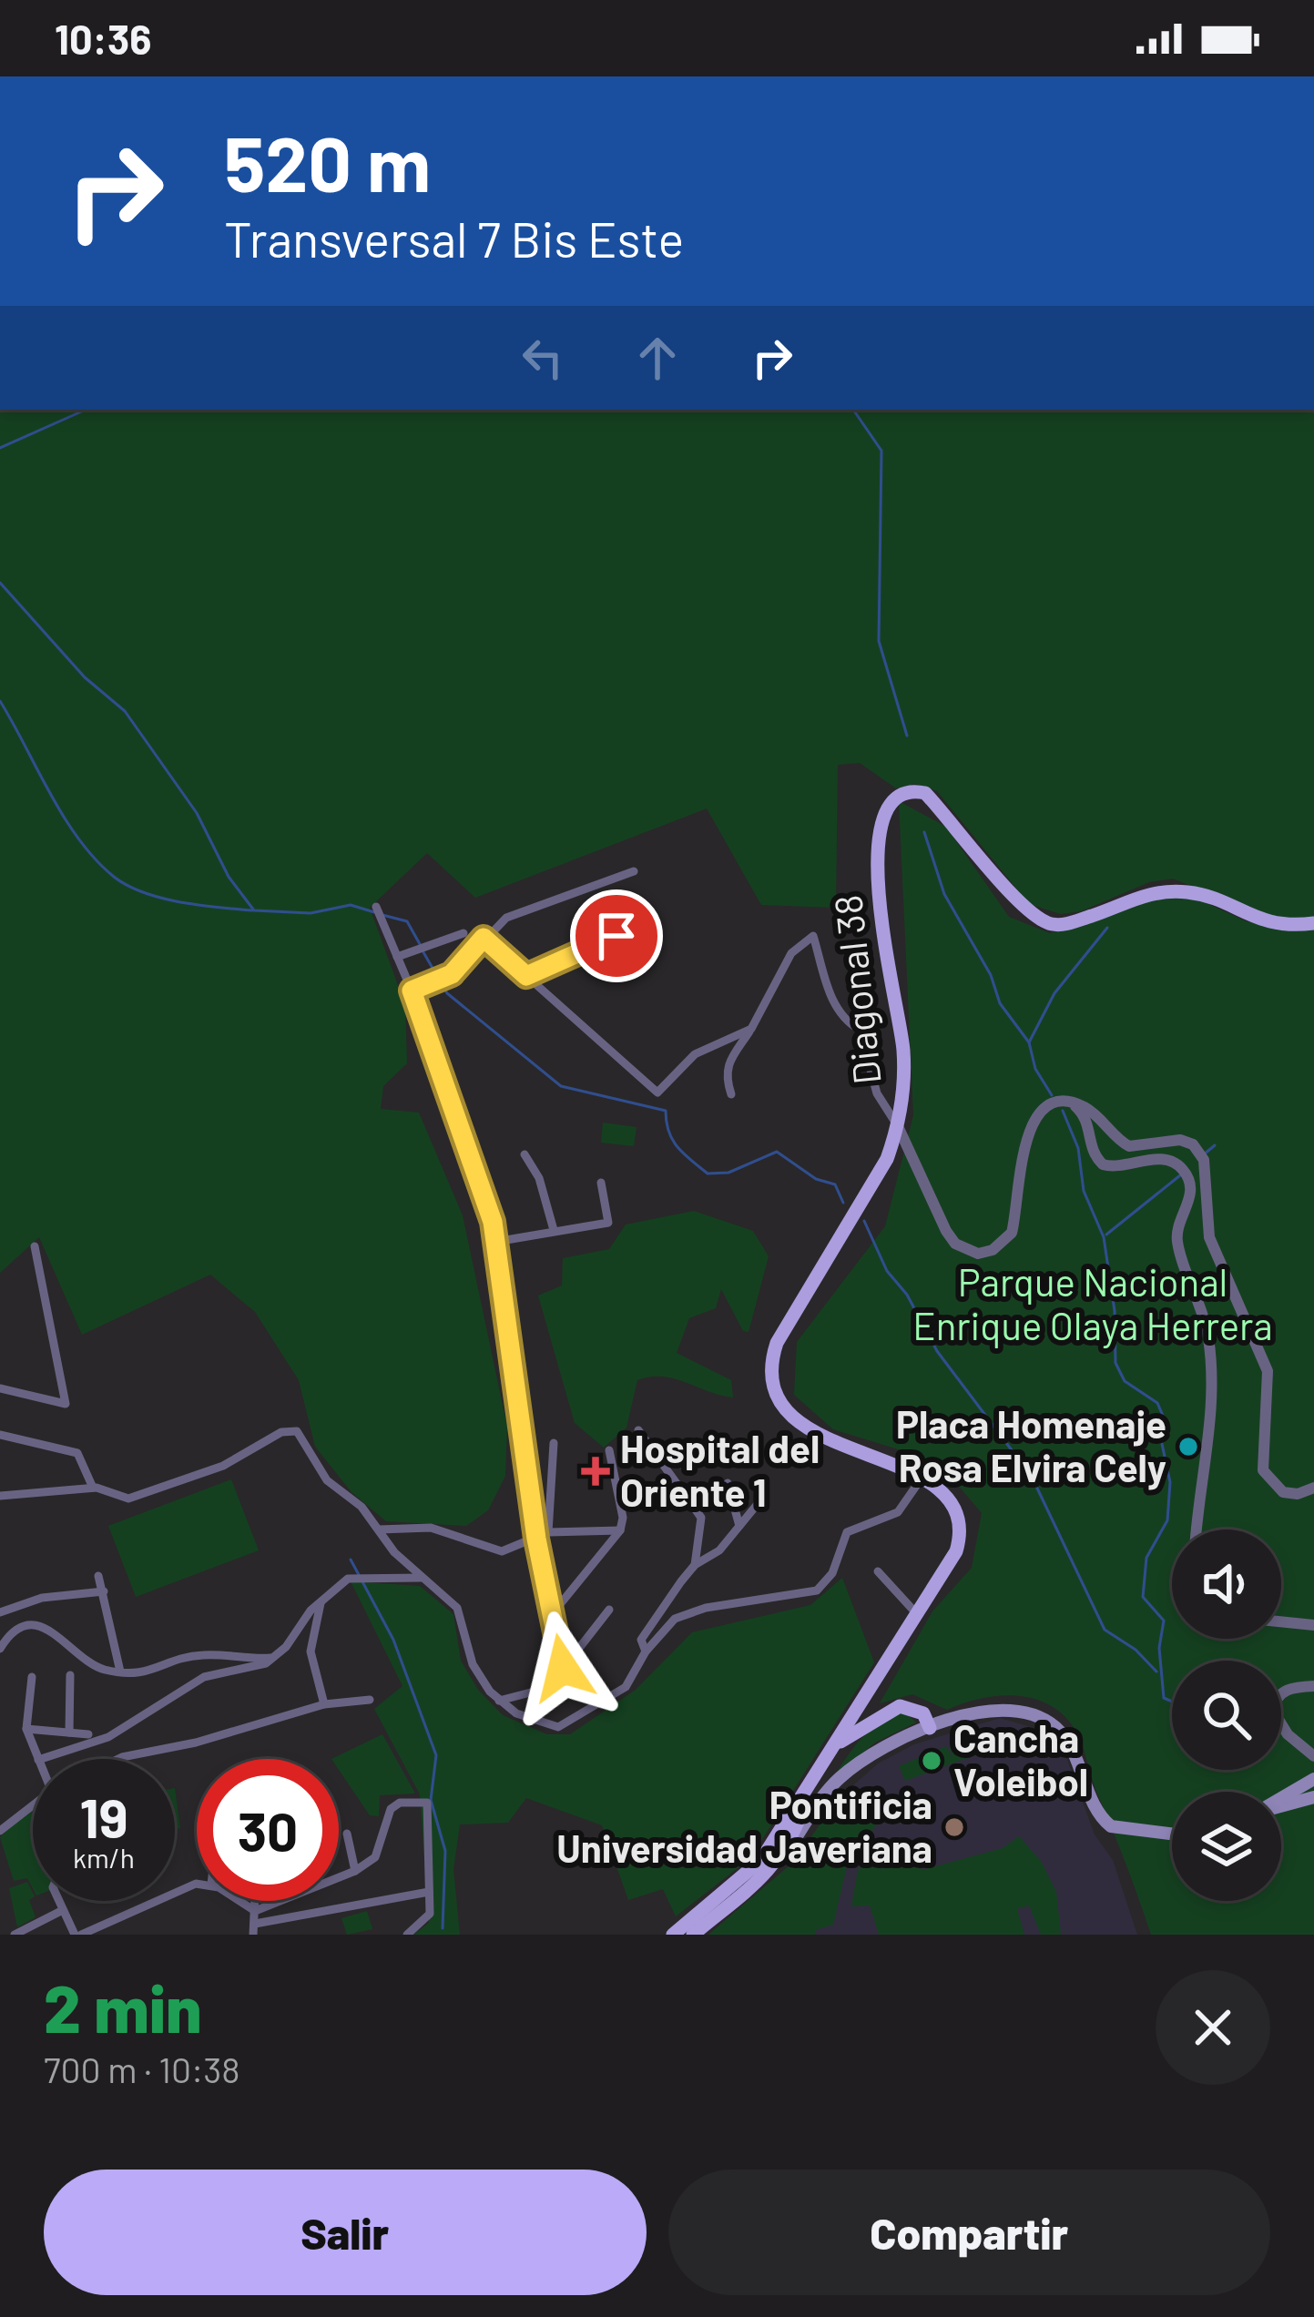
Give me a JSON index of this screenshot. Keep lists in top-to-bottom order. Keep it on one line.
{"streets":{"main road":["Diagonal 38"]},"parks":["Parque Nacional Enrique Olaya Herrera"],"places":{"other":["Placa Homenaje Rosa Elvira Cely","Cancha Voleibol","Pontificia Universidad Javeriana"],"health":["Hospital del Oriente 1"]},"page":{"status":"10:36","turn":["520 m","Transversal 7 Bis Este"],"speed":"19 km/h","limit":"30","heading":["2 min","700 m · 10:38"],"buttons":["Salir","Compartir"]}}
